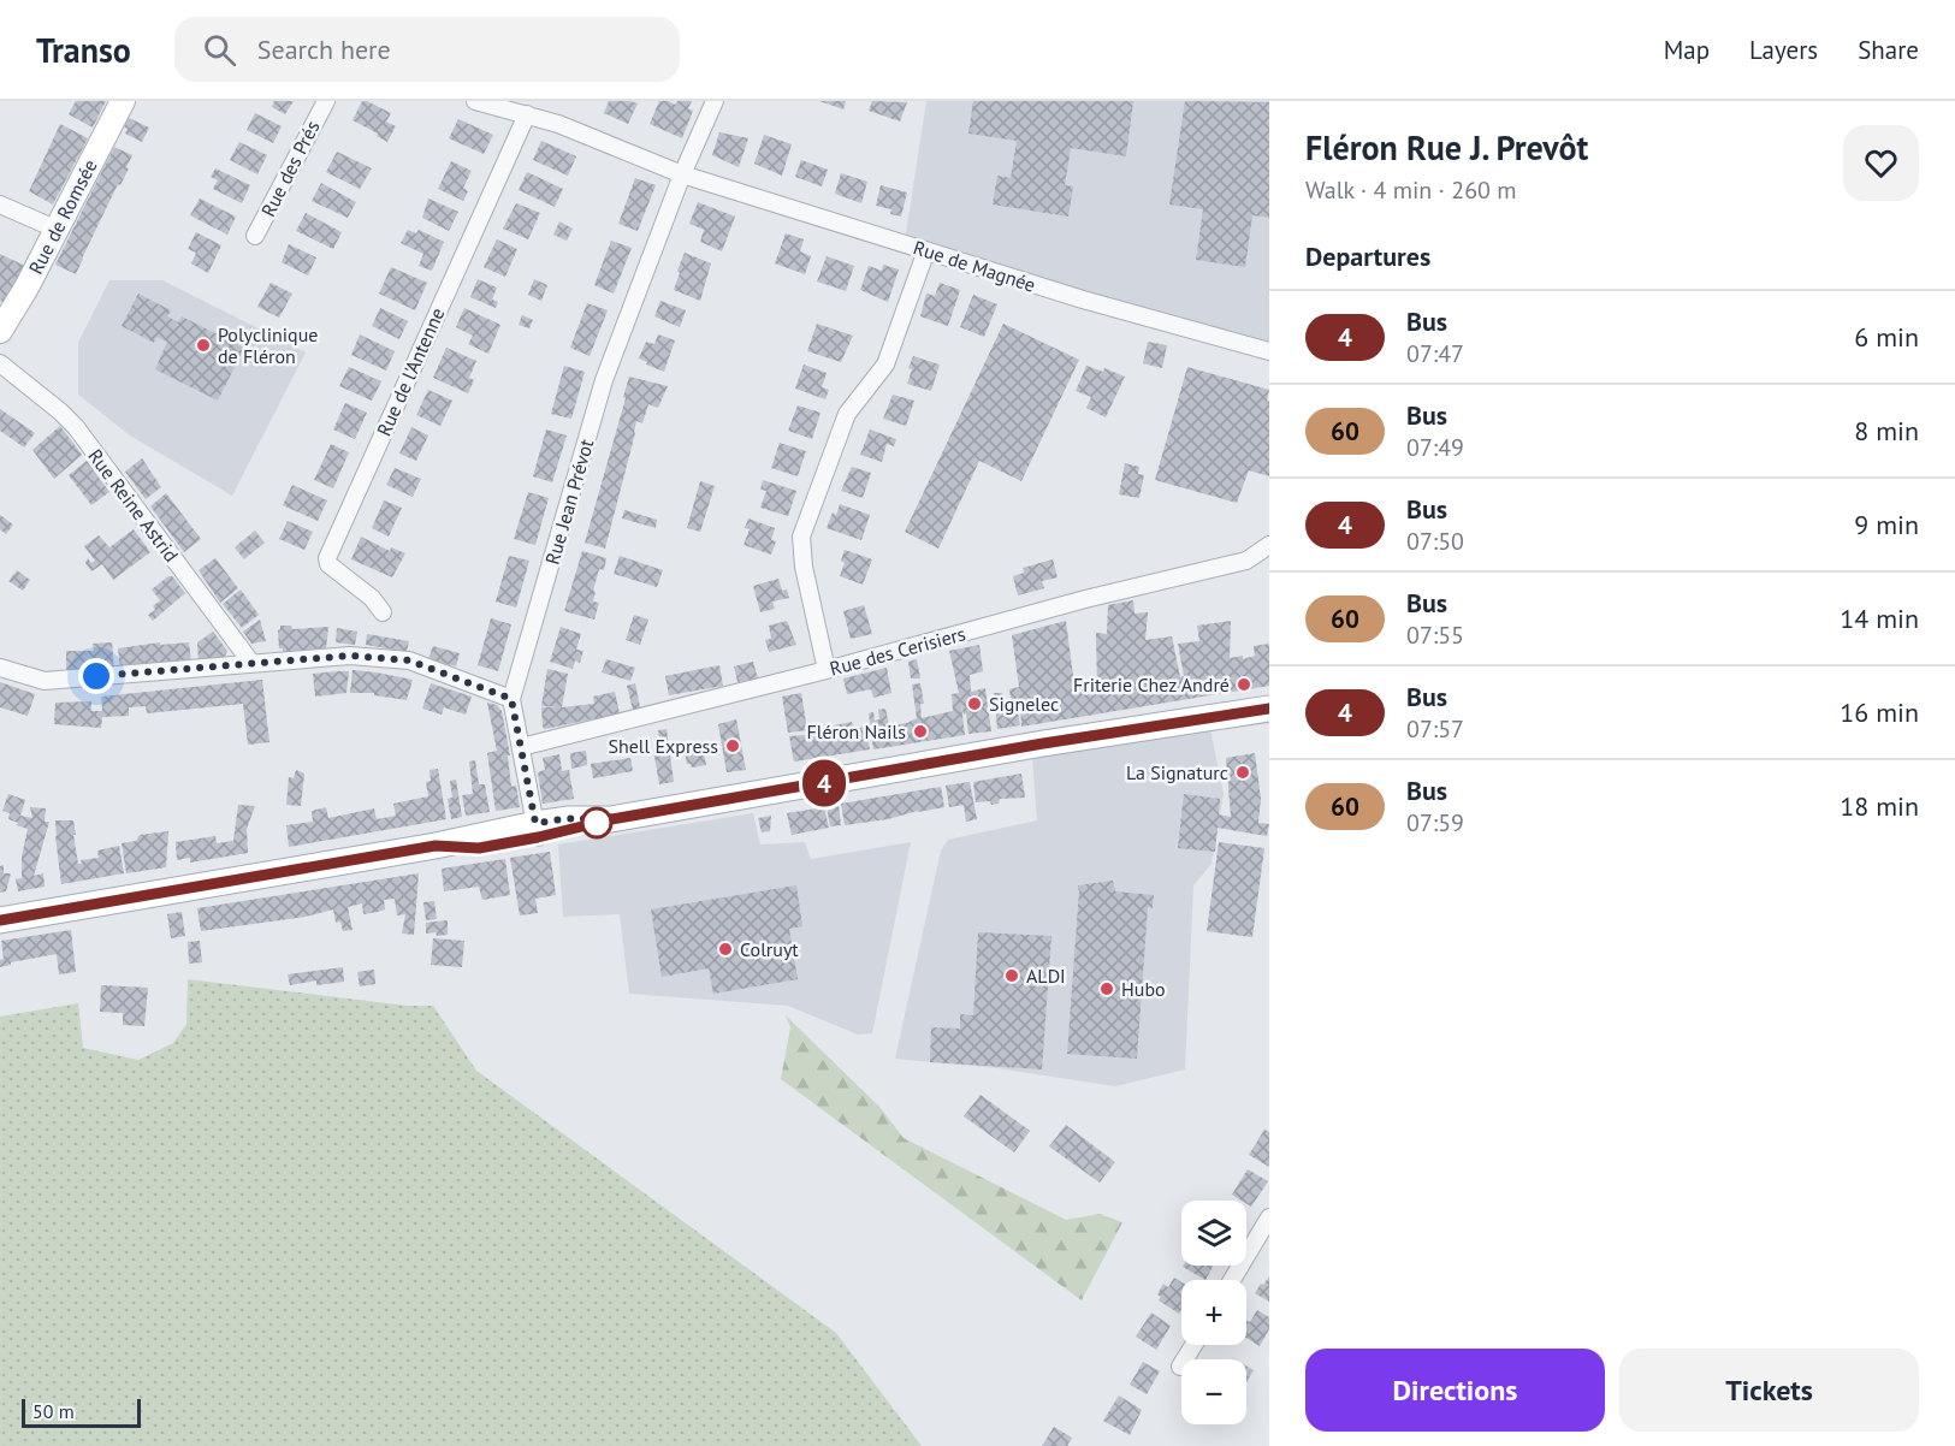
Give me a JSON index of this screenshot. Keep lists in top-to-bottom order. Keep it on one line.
{"streets":{"main road":["Rue de Romsée"],"street":["Rue des Prés","Rue de Magnée","Rue de l'Antenne","Rue Jean Prévot","Rue Reine Astrid","Rue des Cerisiers"]},"crossings":[["Rue de Magnée","Rue de l'Antenne"],["Rue de Magnée","Rue Jean Prévot"],["Rue Jean Prévot","Rue des Cerisiers"]],"places":["Polyclinique de Fléron","Friterie Chez André","Signelec","Fléron Nails","Shell Express","La Signaturc","Colruyt","ALDI","Hubo"],"lines":["bus line 4"],"scale_bar":"50 m","page":{"header":"Transo","search":"Search here","nav":["Map","Layers","Share"],"on_map":"4","heading":[["Fléron Rue J. Prevôt","Walk · 4 min · 260 m"],"Departures"],"list":[{"mark":"4","name":"Bus","note":"07:47","value":"6 min"},{"mark":"60","name":"Bus","note":"07:49","value":"8 min"},{"mark":"4","name":"Bus","note":"07:50","value":"9 min"},{"mark":"60","name":"Bus","note":"07:55","value":"14 min"},{"mark":"4","name":"Bus","note":"07:57","value":"16 min"},{"mark":"60","name":"Bus","note":"07:59","value":"18 min"}],"map_buttons":["+","−"],"buttons":["Directions","Tickets"],"scale":"50 m"}}
